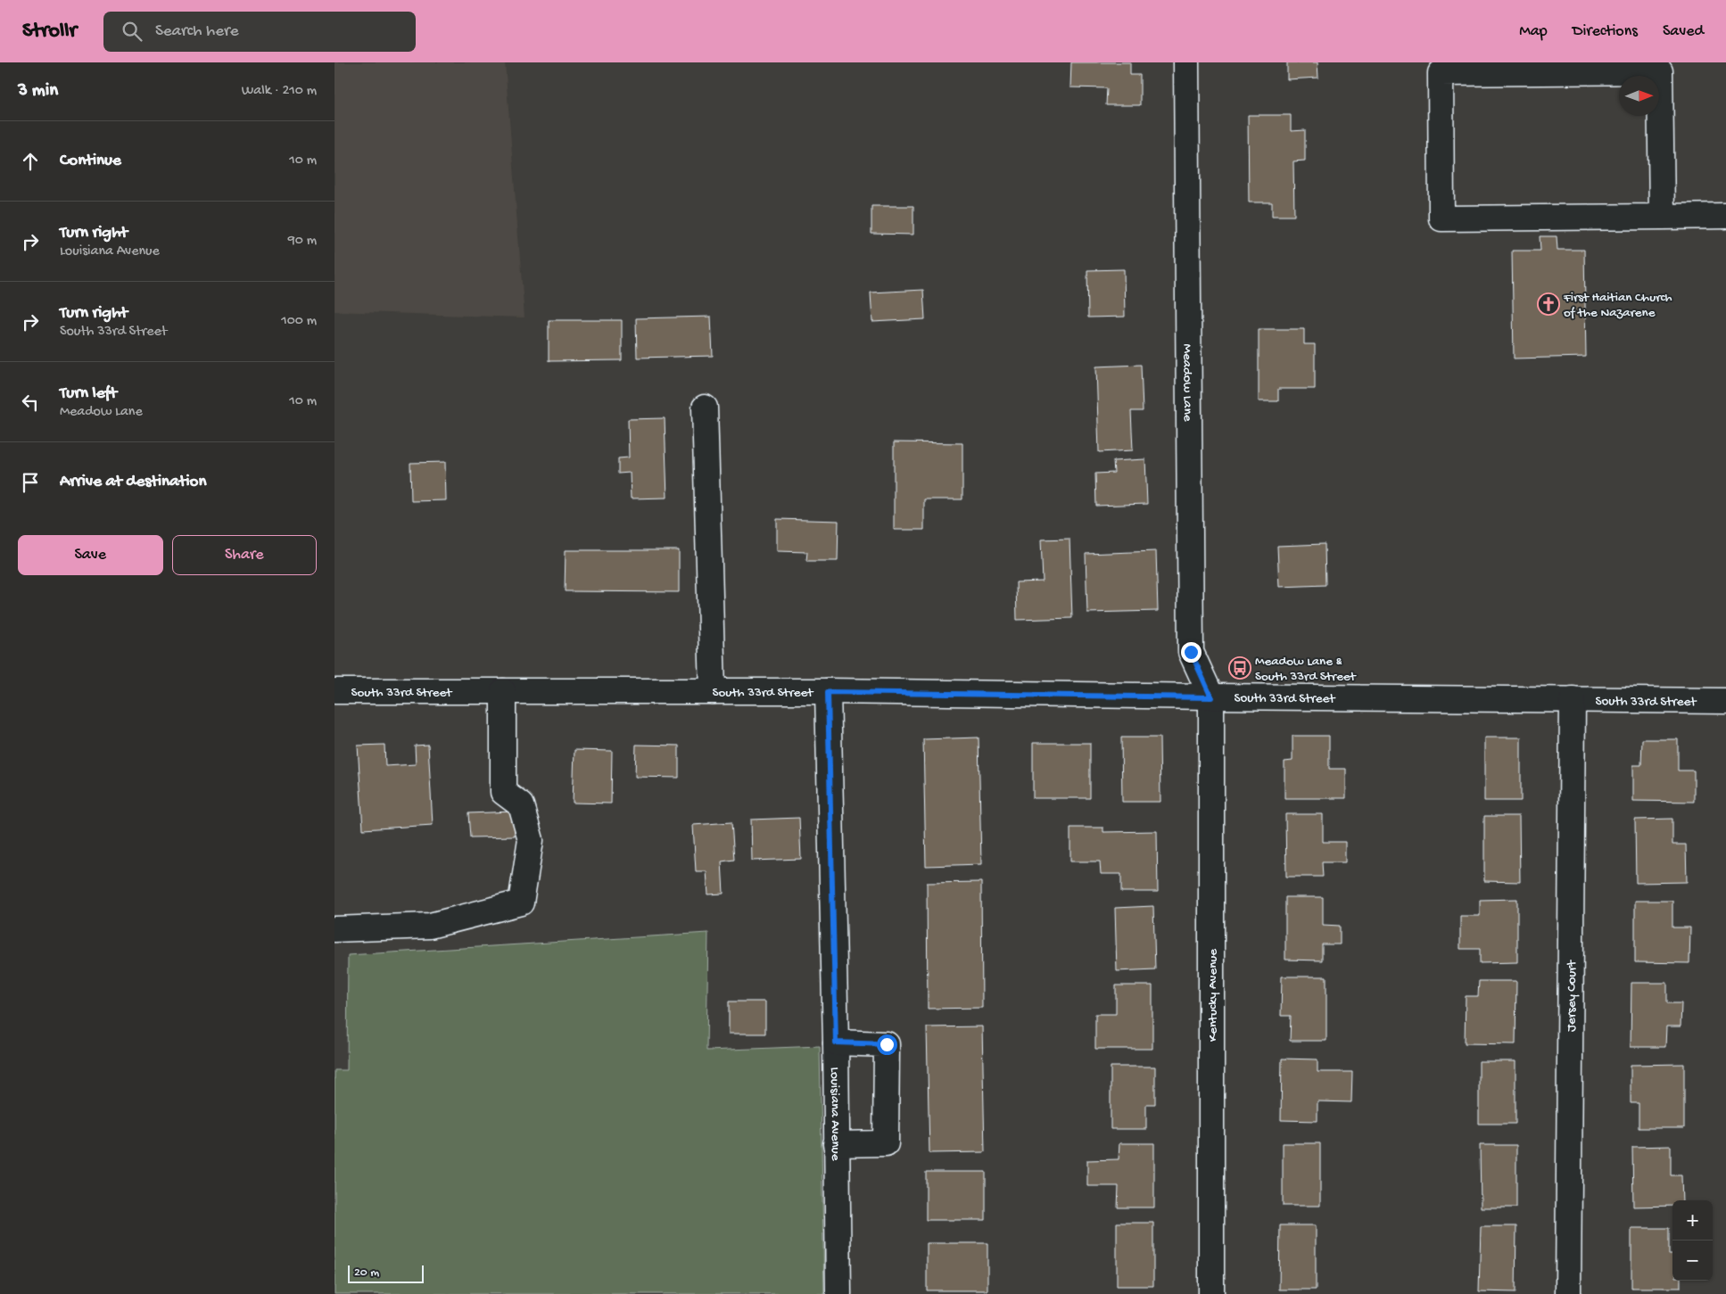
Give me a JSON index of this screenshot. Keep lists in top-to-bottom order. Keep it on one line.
{"streets":{"street":["Meadow Lane","South 33rd Street","Kentucky Avenue","Jersey Court","Louisiana Avenue"]},"crossings":[["Meadow Lane","South 33rd Street"],["Meadow Lane","Kentucky Avenue"],["South 33rd Street","Kentucky Avenue"],["South 33rd Street","Jersey Court"],["South 33rd Street","Louisiana Avenue"]],"places":{"church":["First Haitian Church of the Nazarene"],"bus stop":["Meadow Lane & South 33rd Street"]},"scale_bar":"20 m","north":"right","page":{"header":"Strollr","search":"Search here","nav":["Map","Directions","Saved"],"heading":["3 min","Walk · 210 m"],"list":[["Continue","10 m"],["Turn right","Louisiana Avenue","90 m"],["Turn right","South 33rd Street","100 m"],["Turn left","Meadow Lane","10 m"],"Arrive at destination"],"buttons":["Save","Share"],"map_buttons":["+","−"],"scale":"20 m"}}
